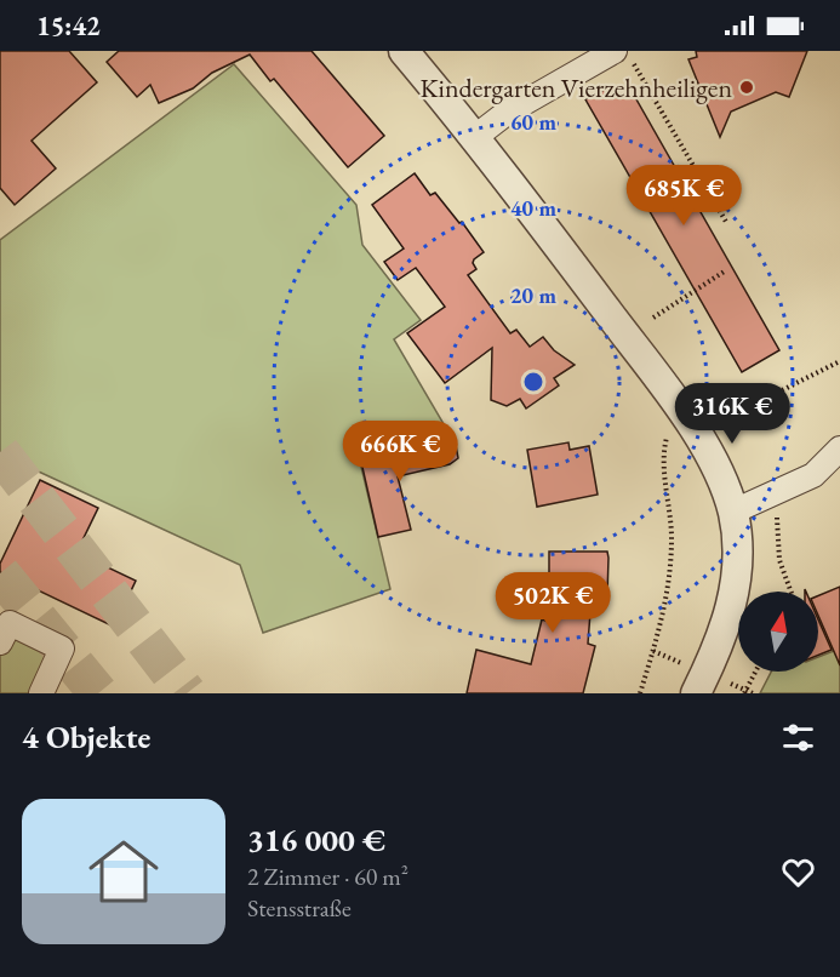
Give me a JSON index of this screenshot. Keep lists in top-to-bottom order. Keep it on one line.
{"places":["Kindergarten Vierzehnheiligen"],"north":"top","page":{"status":"15:42","price":["685K €","316K €","666K €","502K €"],"heading":"4 Objekte","list":[{"name":"316 000 €","note":"2 Zimmer · 60 m² · Stensstraße"}]},"rings":["60 m","40 m","20 m"]}
